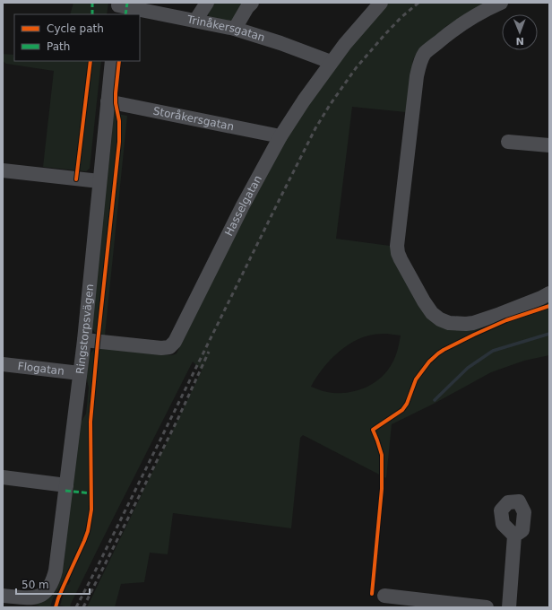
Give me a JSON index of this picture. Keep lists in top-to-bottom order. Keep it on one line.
{"streets":{"street":["Trinåkersgatan","Storåkersgatan","Hasselgatan","Ringstorpsvägen","Flogatan"]},"crossings":[["Trinåkersgatan","Hasselgatan"],["Storåkersgatan","Hasselgatan"],["Storåkersgatan","Ringstorpsvägen"],["Hasselgatan","Ringstorpsvägen"],["Ringstorpsvägen","Flogatan"]],"legend":["Cycle path","Path"],"scale_bar":"50 m","north":"bottom"}
